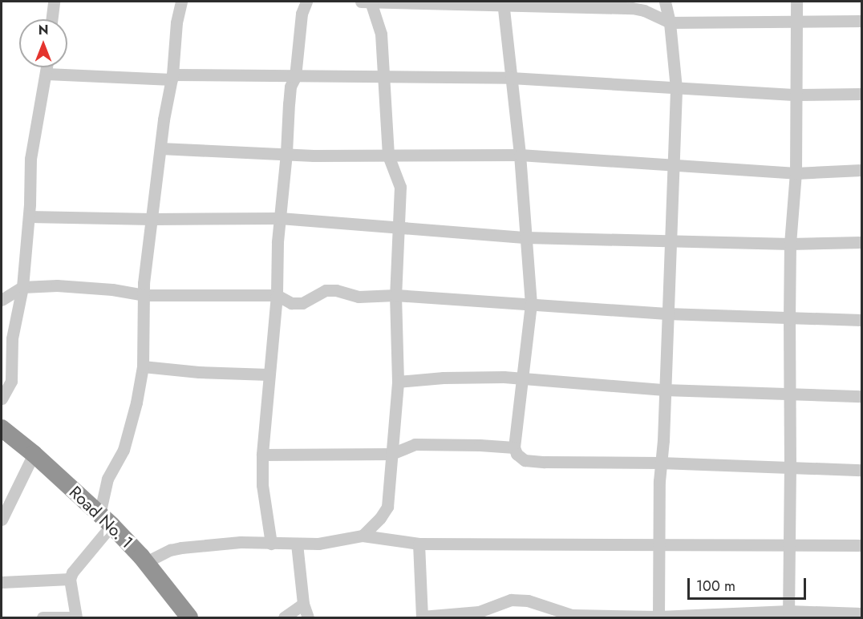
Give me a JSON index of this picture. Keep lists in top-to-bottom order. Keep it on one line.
{"streets":{"highway":["Road No. 1"]},"scale_bar":"100 m","north":"top"}
